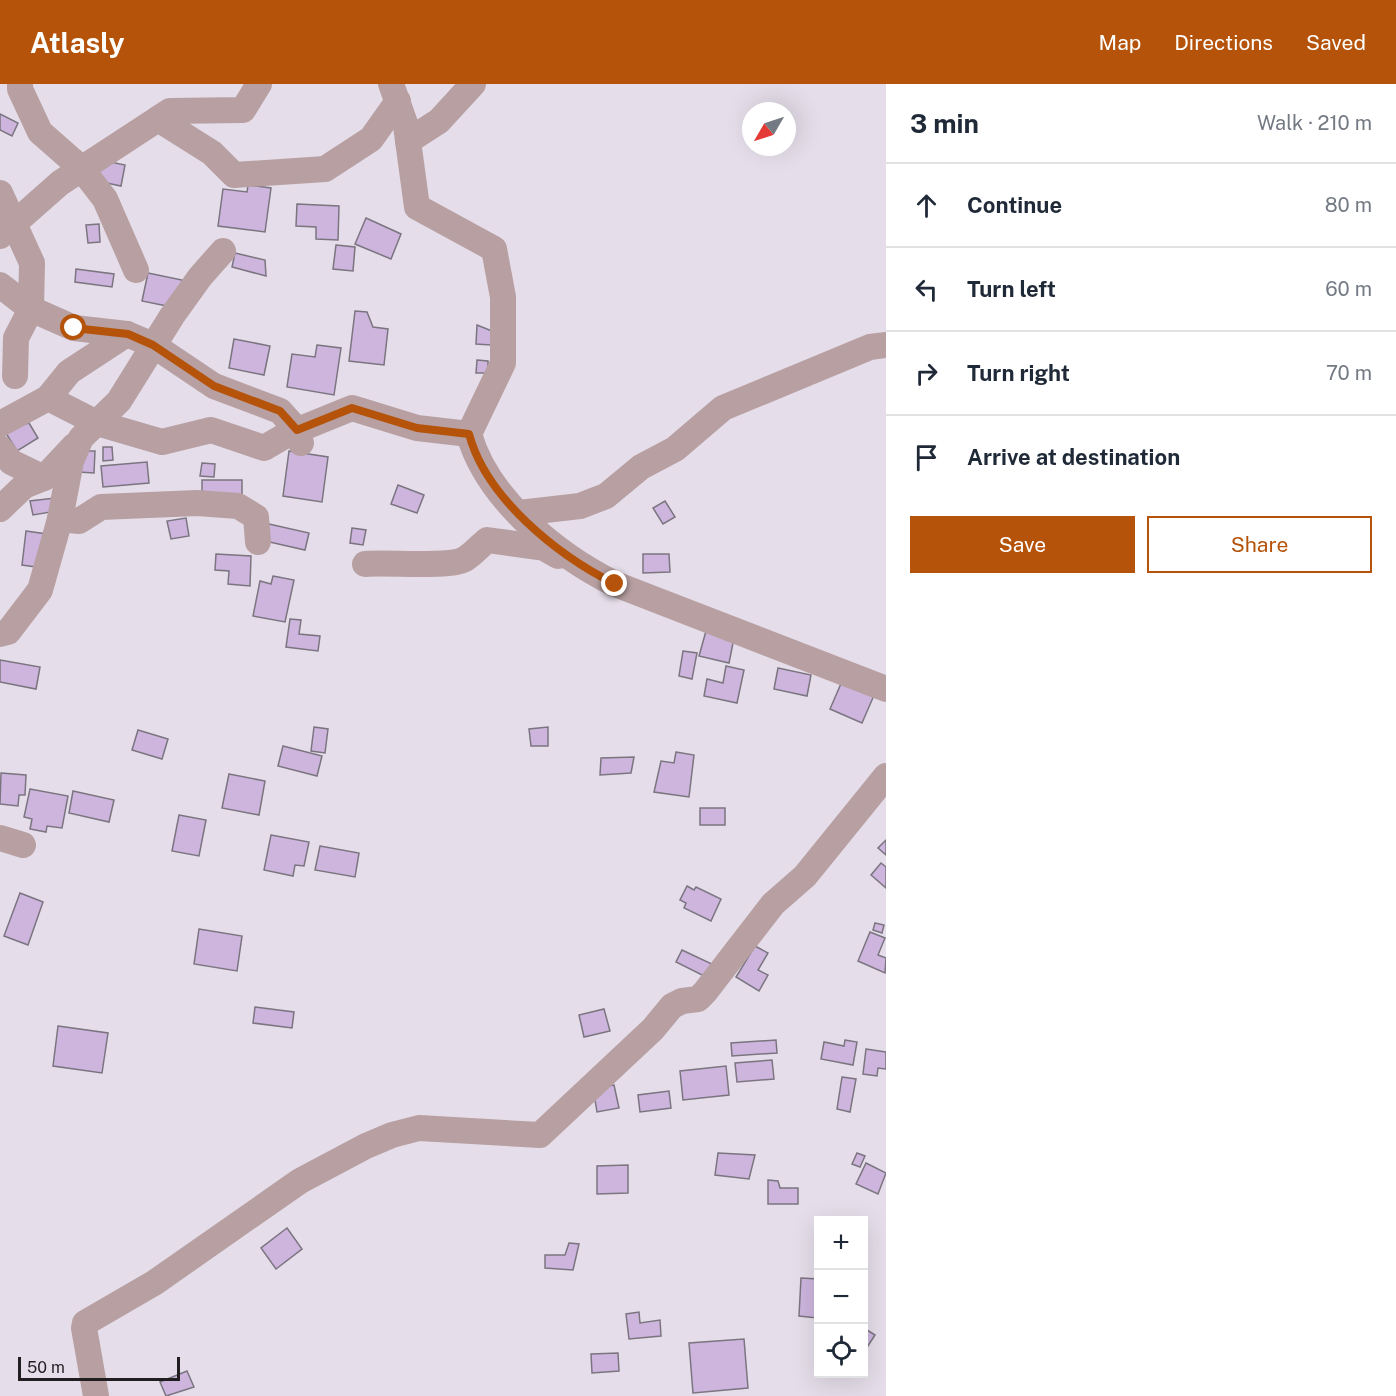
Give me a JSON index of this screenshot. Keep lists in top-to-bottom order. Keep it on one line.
{"scale_bar":"50 m","north":"bottom left","page":{"header":"Atlasly","nav":["Map","Directions","Saved"],"heading":["3 min","Walk · 210 m"],"list":[["Continue","80 m"],["Turn left","60 m"],["Turn right","70 m"],"Arrive at destination"],"buttons":["Save","Share"],"map_buttons":["+","−"],"scale":"50 m"}}
